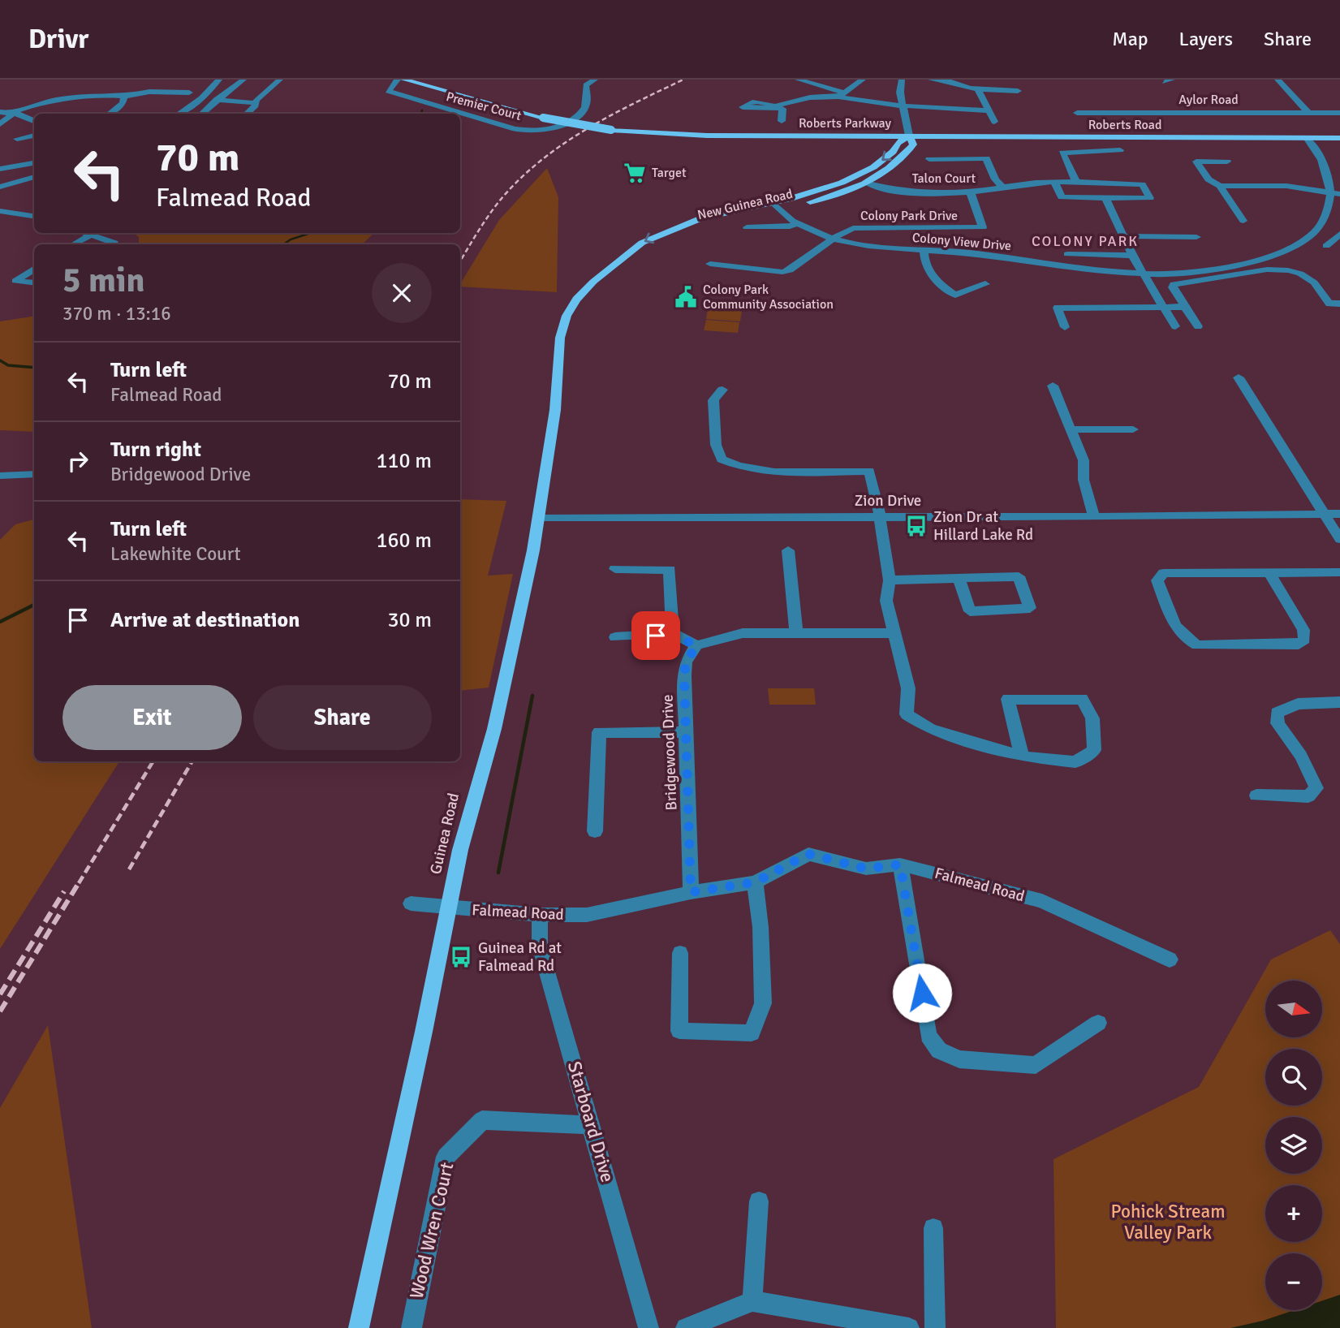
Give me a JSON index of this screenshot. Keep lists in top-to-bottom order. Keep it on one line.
{"streets":{"main road":["Roberts Parkway","Roberts Road","New Guinea Road","Guinea Road"],"street":["Aylor Road","Premier Court","Talon Court","Colony Park Drive","Colony View Drive","Zion Drive","Bridgewood Drive","Falmead Road","Starboard Drive","Wood Wren Court"]},"crossings":[["Roberts Parkway","Roberts Road"],["Roberts Parkway","New Guinea Road"],["Roberts Road","New Guinea Road"],["Talon Court","New Guinea Road"],["Talon Court","Colony Park Drive"],["New Guinea Road","Colony View Drive"],["New Guinea Road","Guinea Road"],["Colony Park Drive","Colony View Drive"],["Zion Drive","Guinea Road"],["Bridgewood Drive","Falmead Road"],["Guinea Road","Falmead Road"],["Falmead Road","Starboard Drive"],["Starboard Drive","Wood Wren Court"]],"districts":["COLONY PARK"],"parks":["Pohick Stream Valley Park"],"places":{"supermarket":["Target"],"public building":["Colony Park Community Association"],"bus stop":["Zion Dr at Hillard Lake Rd","Guinea Rd at Falmead Rd"]},"north":"right","page":{"header":"Drivr","nav":["Map","Layers","Share"],"turn":["70 m","Falmead Road"],"heading":["5 min","370 m · 13:16"],"list":[{"name":"Turn left","note":"Falmead Road","value":"70 m"},{"name":"Turn right","note":"Bridgewood Drive","value":"110 m"},{"name":"Turn left","note":"Lakewhite Court","value":"160 m"},{"name":"Arrive at destination","value":"30 m"}],"buttons":["Exit","Share"],"map_buttons":["+","−"]}}
